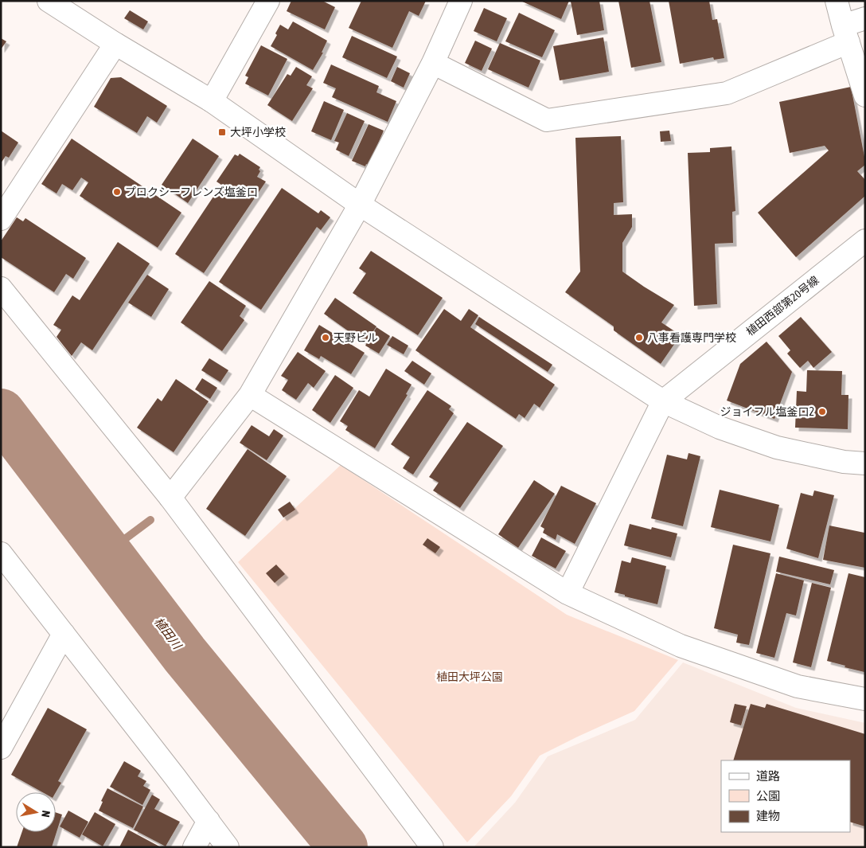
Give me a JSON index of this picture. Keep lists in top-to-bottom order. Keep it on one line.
{"streets":{"street":["植田西部第20号線"]},"water":["植田川"],"parks":["植田大坪公園"],"places":{"transit":["大坪小学校"],"other":["プロクシーフレンズ塩釜口","天野ビル","八事看護専門学校","ジョイフル塩釜口2"]},"legend":["道路","公園","建物"],"north":"right"}
